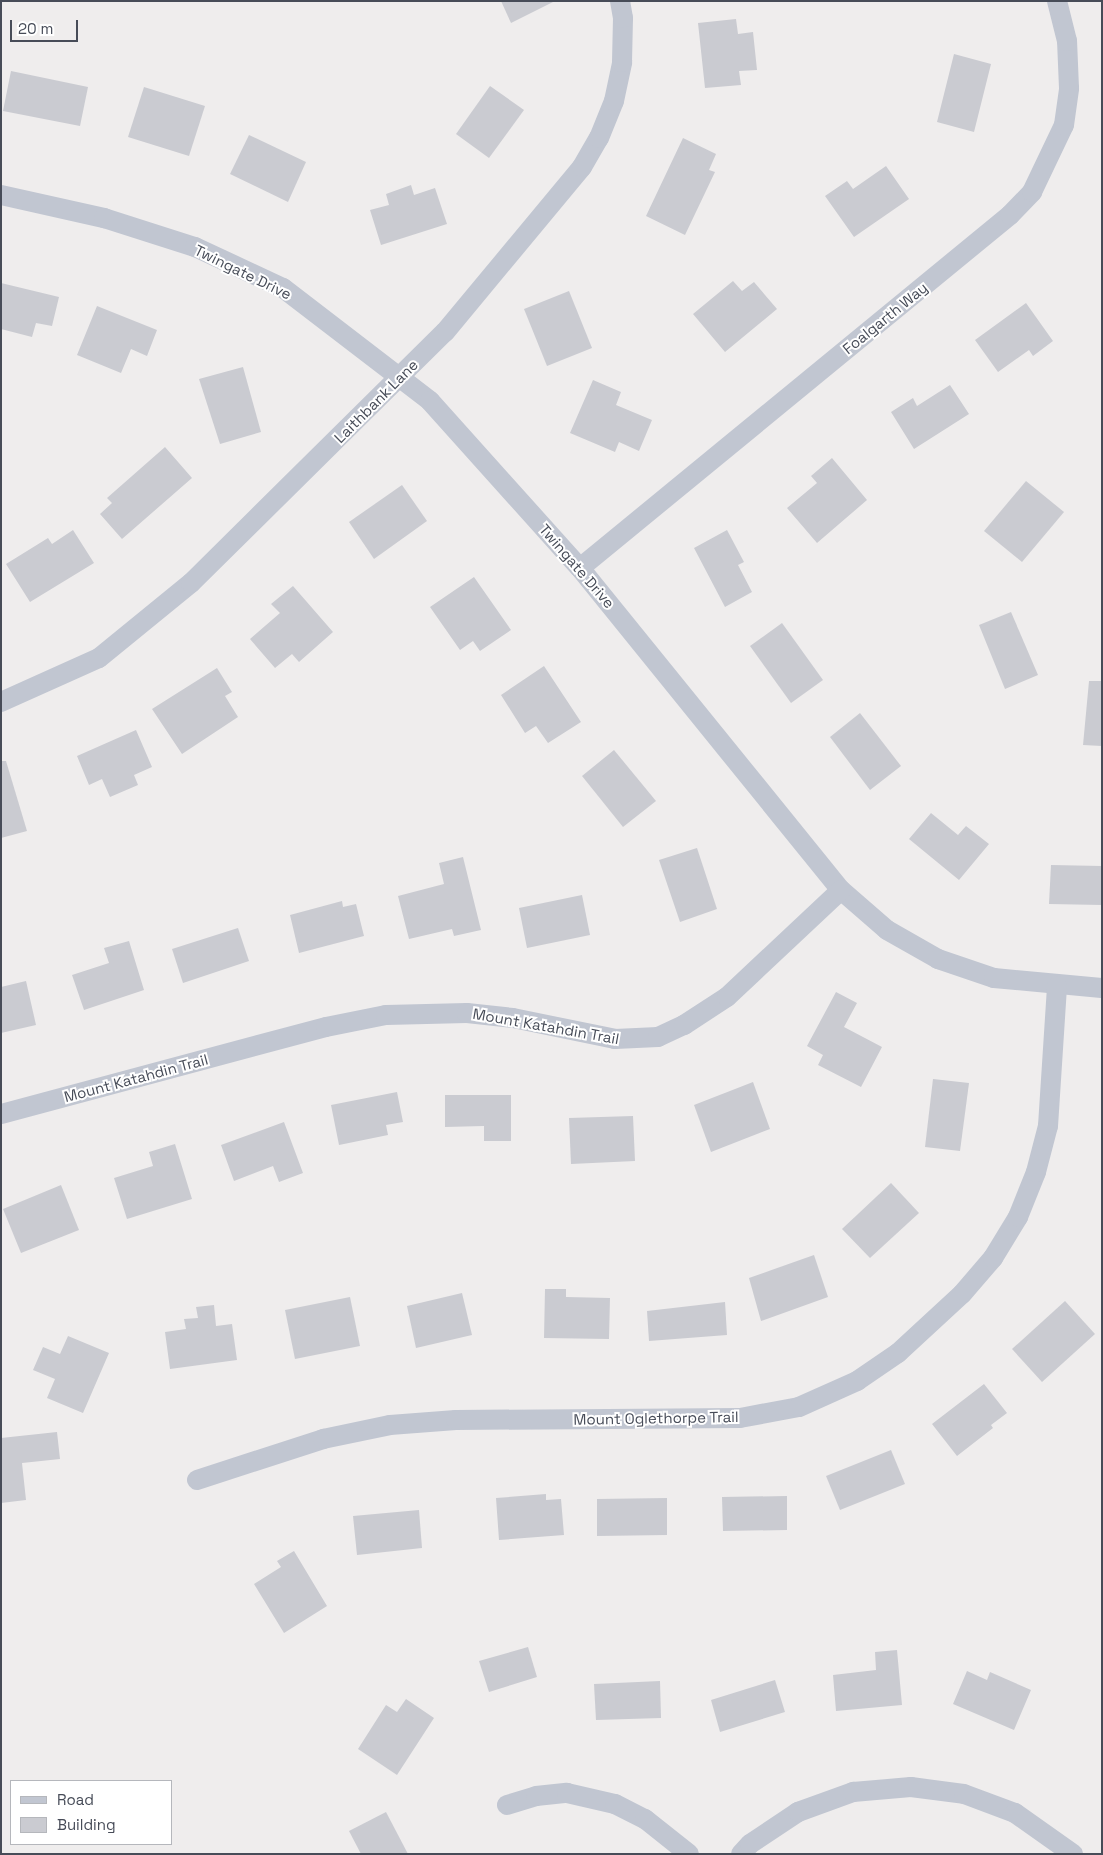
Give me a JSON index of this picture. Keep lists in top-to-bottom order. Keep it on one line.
{"streets":{"street":["Twingate Drive","Foalgarth Way","Laithbank Lane","Mount Katahdin Trail","Mount Oglethorpe Trail"]},"crossings":[["Twingate Drive","Foalgarth Way"],["Twingate Drive","Laithbank Lane"],["Twingate Drive","Mount Katahdin Trail"],["Twingate Drive","Mount Oglethorpe Trail"]],"legend":["Road","Building"],"scale_bar":"20 m"}
